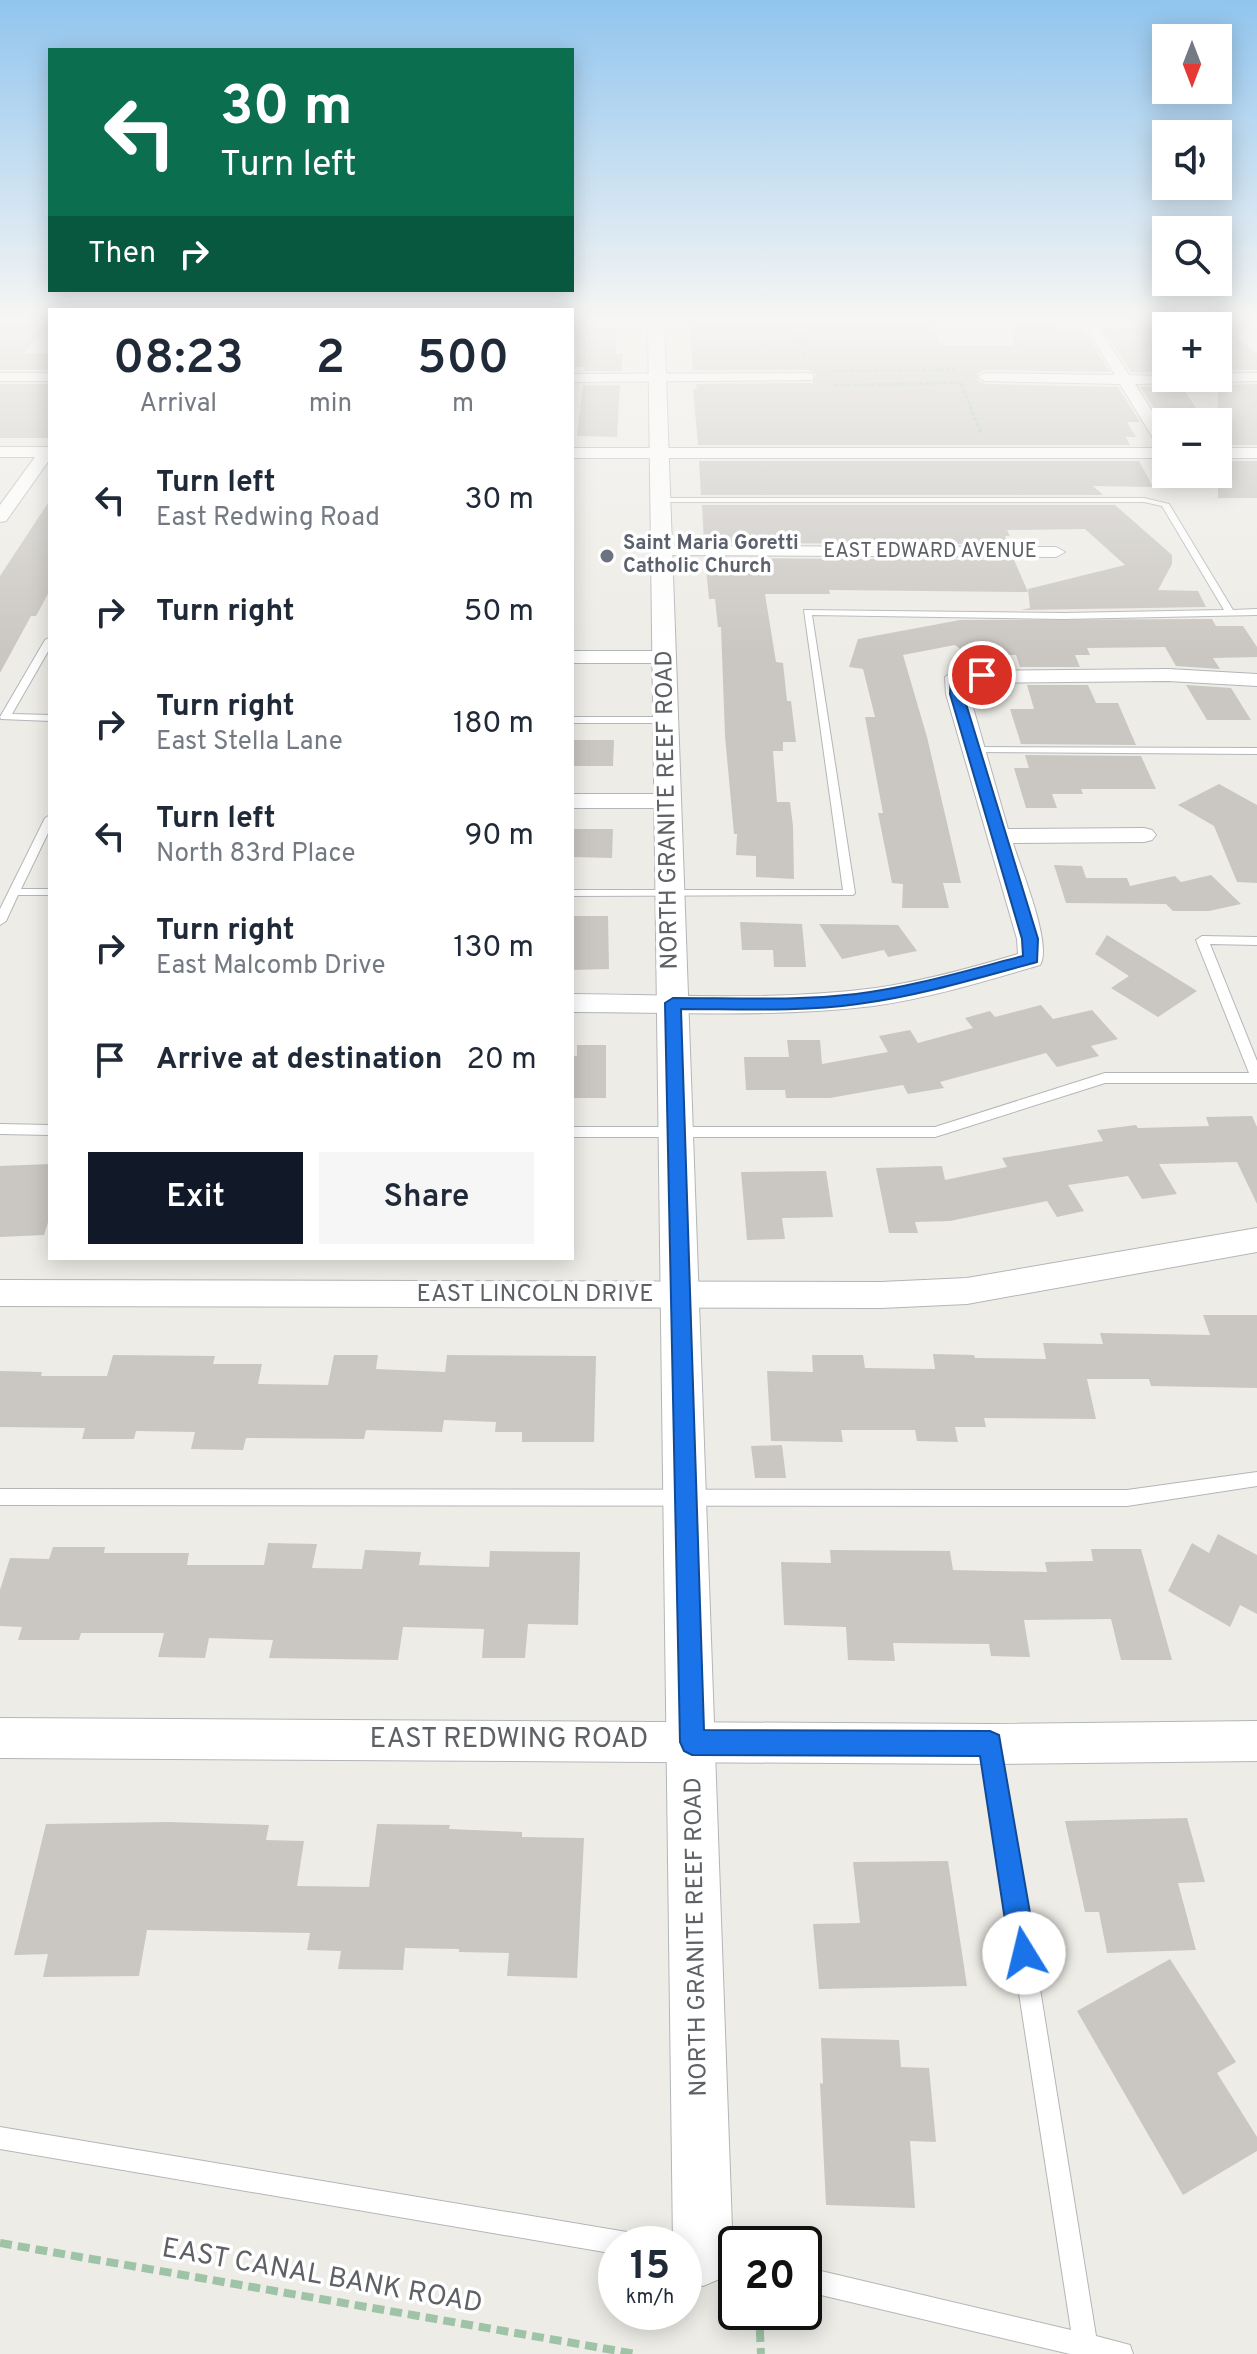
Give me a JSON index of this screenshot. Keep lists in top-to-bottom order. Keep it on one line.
{"streets":{"street":["EAST EDWARD AVENUE","NORTH GRANITE REEF ROAD","EAST LINCOLN DRIVE","EAST REDWING ROAD"],"path":["EAST CANAL BANK ROAD"]},"crossings":[["EAST EDWARD AVENUE","NORTH GRANITE REEF ROAD"],["NORTH GRANITE REEF ROAD","EAST LINCOLN DRIVE"],["NORTH GRANITE REEF ROAD","EAST REDWING ROAD"]],"places":["Saint Maria Goretti Catholic Church"],"north":"bottom","page":{"map_buttons":["+","−"],"turn":["30 m","Turn left"],"then":"Then","eta":["08:23","Arrival","2","min","500","m"],"list":[{"name":"Turn left","note":"East Redwing Road","value":"30 m"},{"name":"Turn right","value":"50 m"},{"name":"Turn right","note":"East Stella Lane","value":"180 m"},{"name":"Turn left","note":"North 83rd Place","value":"90 m"},{"name":"Turn right","note":"East Malcomb Drive","value":"130 m"},{"name":"Arrive at destination","value":"20 m"}],"buttons":["Exit","Share"],"speed":"15 km/h","limit":"20"}}
